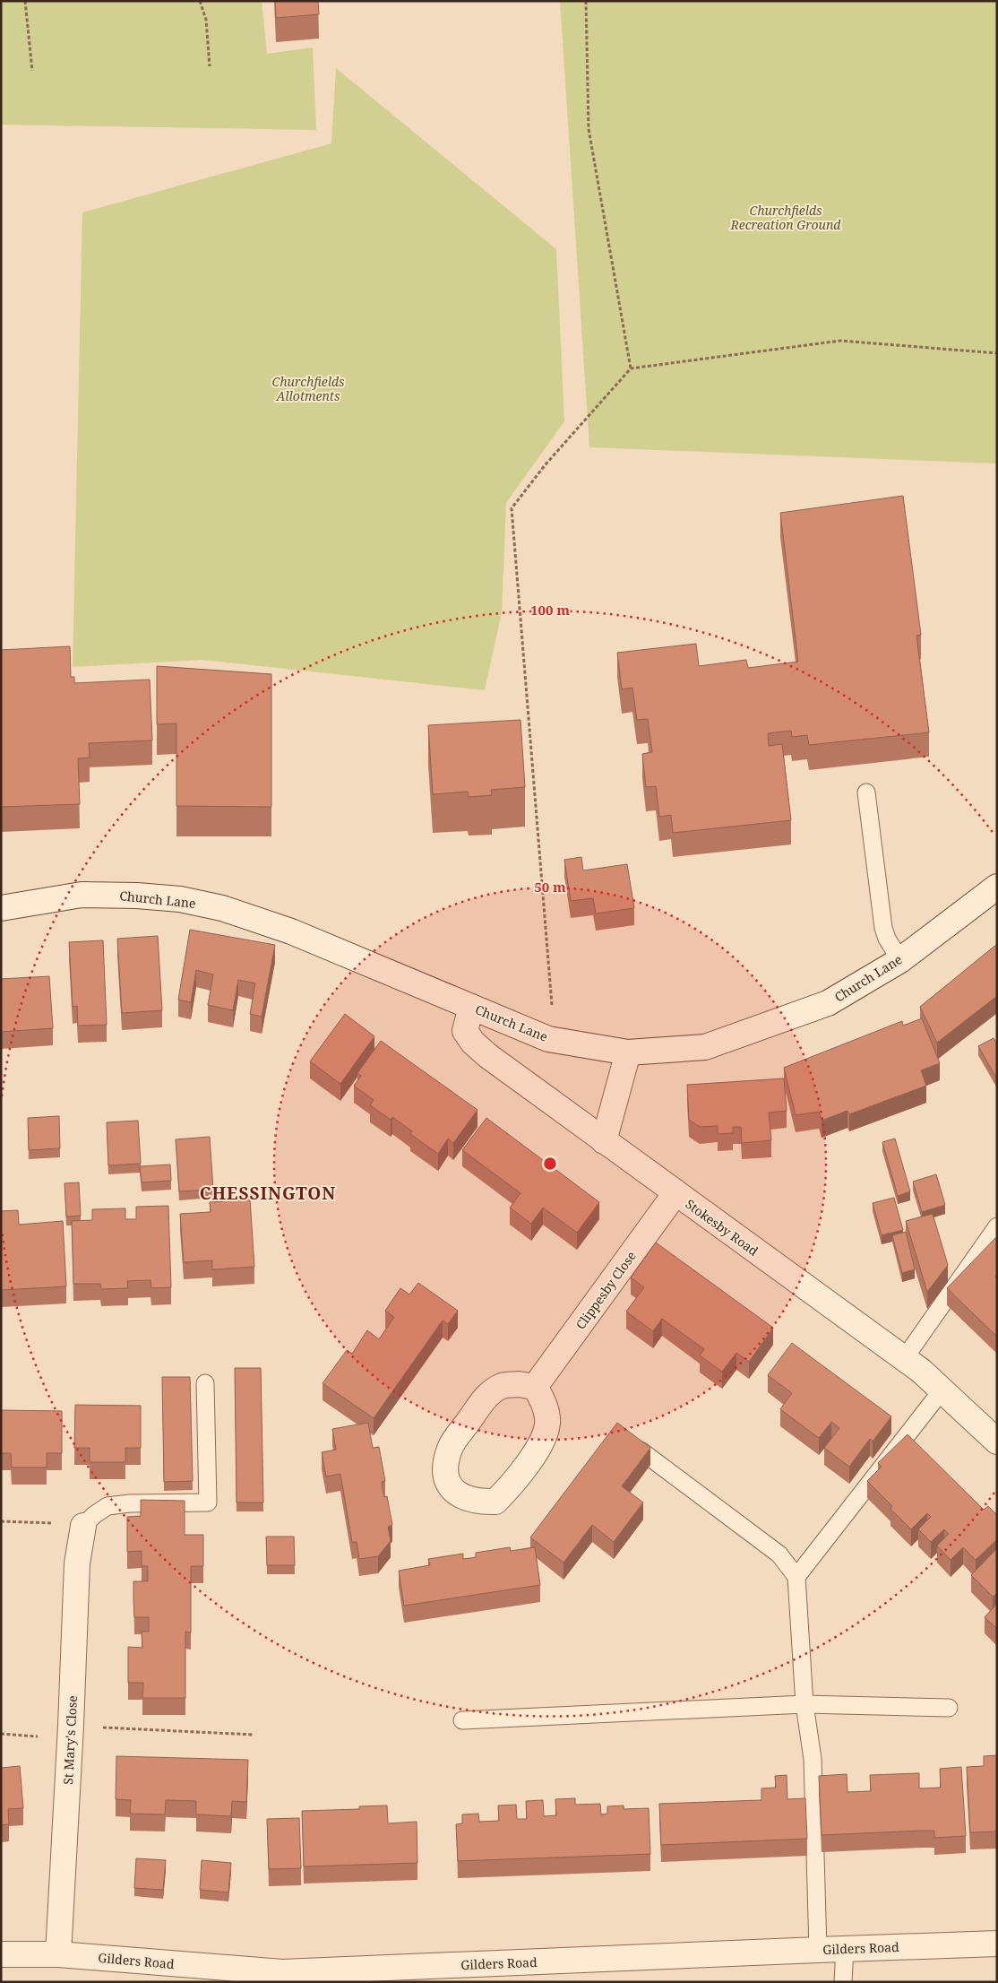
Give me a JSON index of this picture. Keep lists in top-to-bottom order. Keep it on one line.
{"streets":{"street":["Church Lane","Stokesby Road","Clippesby Close","St Mary's Close","Gilders Road"]},"crossings":[["Church Lane","Stokesby Road"],["Stokesby Road","Clippesby Close"],["St Mary's Close","Gilders Road"]],"districts":["CHESSINGTON"],"parks":["Churchfields Recreation Ground","Churchfields Allotments"],"rings":["100 m","50 m"]}
